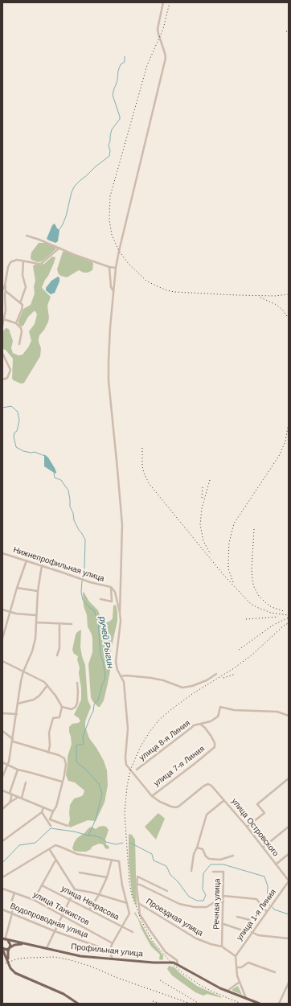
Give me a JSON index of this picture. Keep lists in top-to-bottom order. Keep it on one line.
{"streets":{"main road":["Профильная улица"],"street":["Нижнепрофильная улица","улица 8-я Линия","улица 7-я Линия","улица Островского","улица Некрасова","Речная улица","улица Танкистов","улица 1-я Линия","Проездная улица","Водопроводная улица"]},"crossings":[["улица 8-я Линия","улица 7-я Линия"],["улица 7-я Линия","улица Островского"],["улица Островского","улица 1-я Линия"],["Речная улица","Проездная улица"],["улица 1-я Линия","Проездная улица"]],"water":["ручей Рыгин"]}
